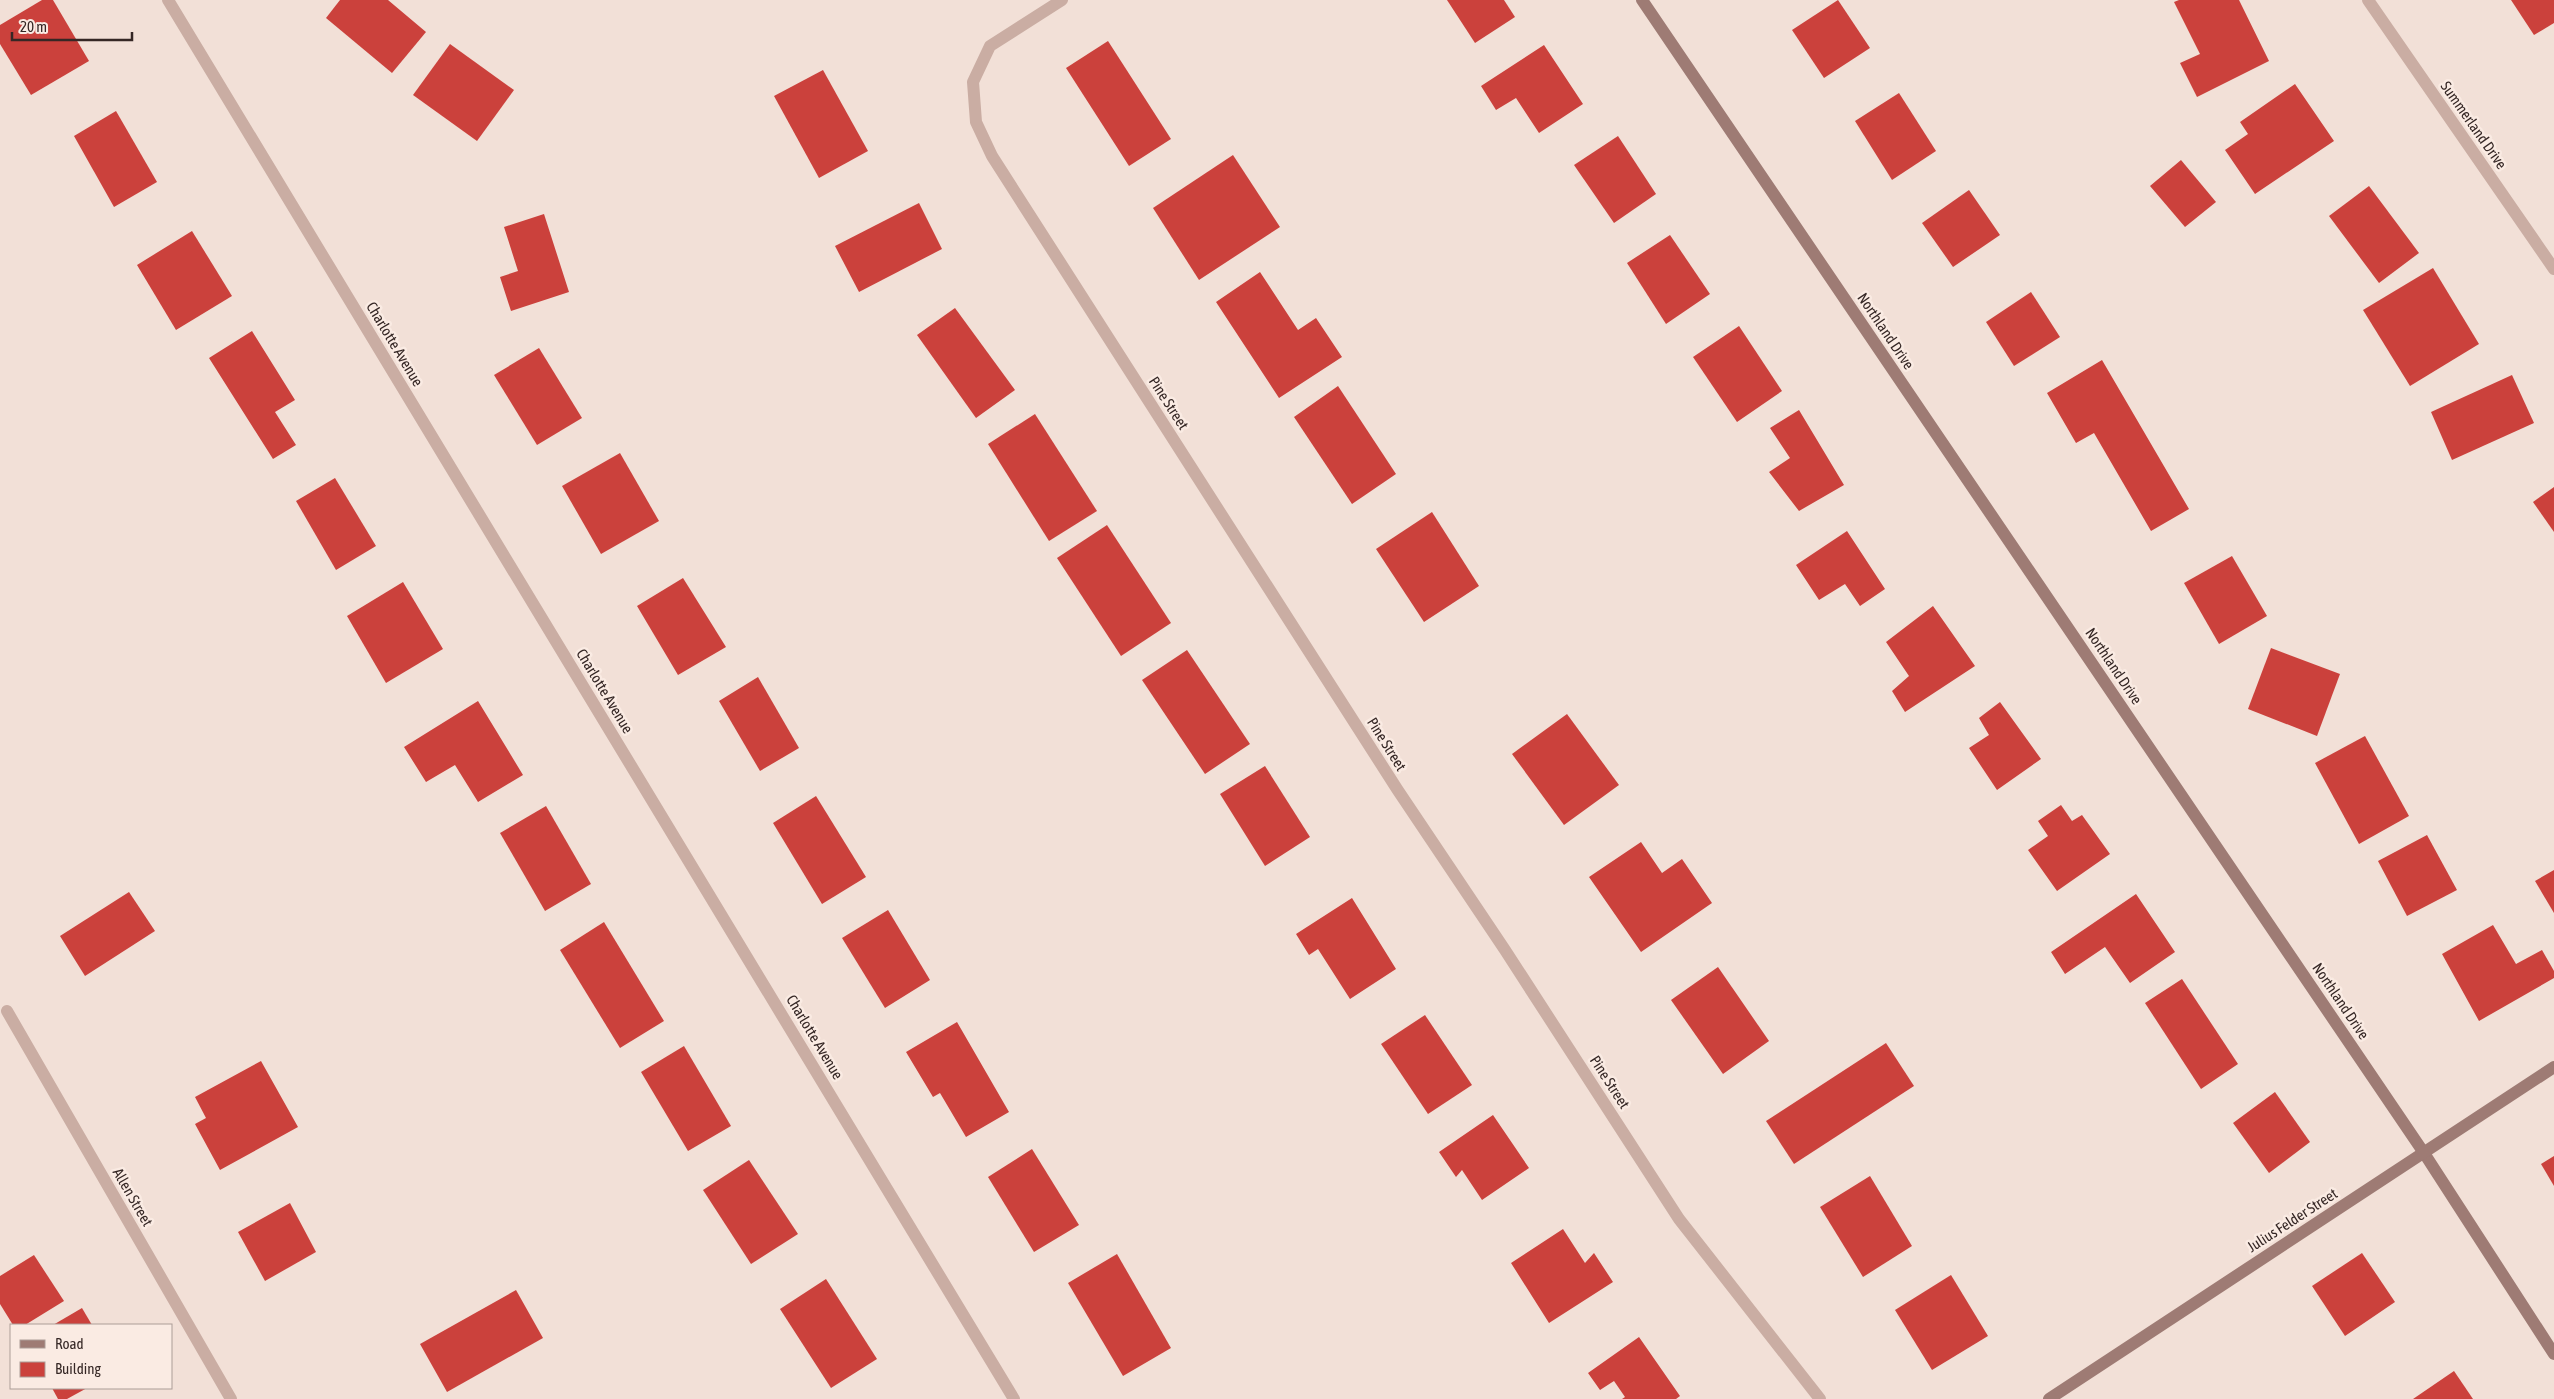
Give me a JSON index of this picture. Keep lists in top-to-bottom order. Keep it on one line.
{"streets":{"street":["Summerland Drive","Northland Drive","Charlotte Avenue","Pine Street","Allen Street","Julius Felder Street"]},"crossings":[["Northland Drive","Julius Felder Street"]],"legend":["Road","Building"],"scale_bar":"20 m"}
